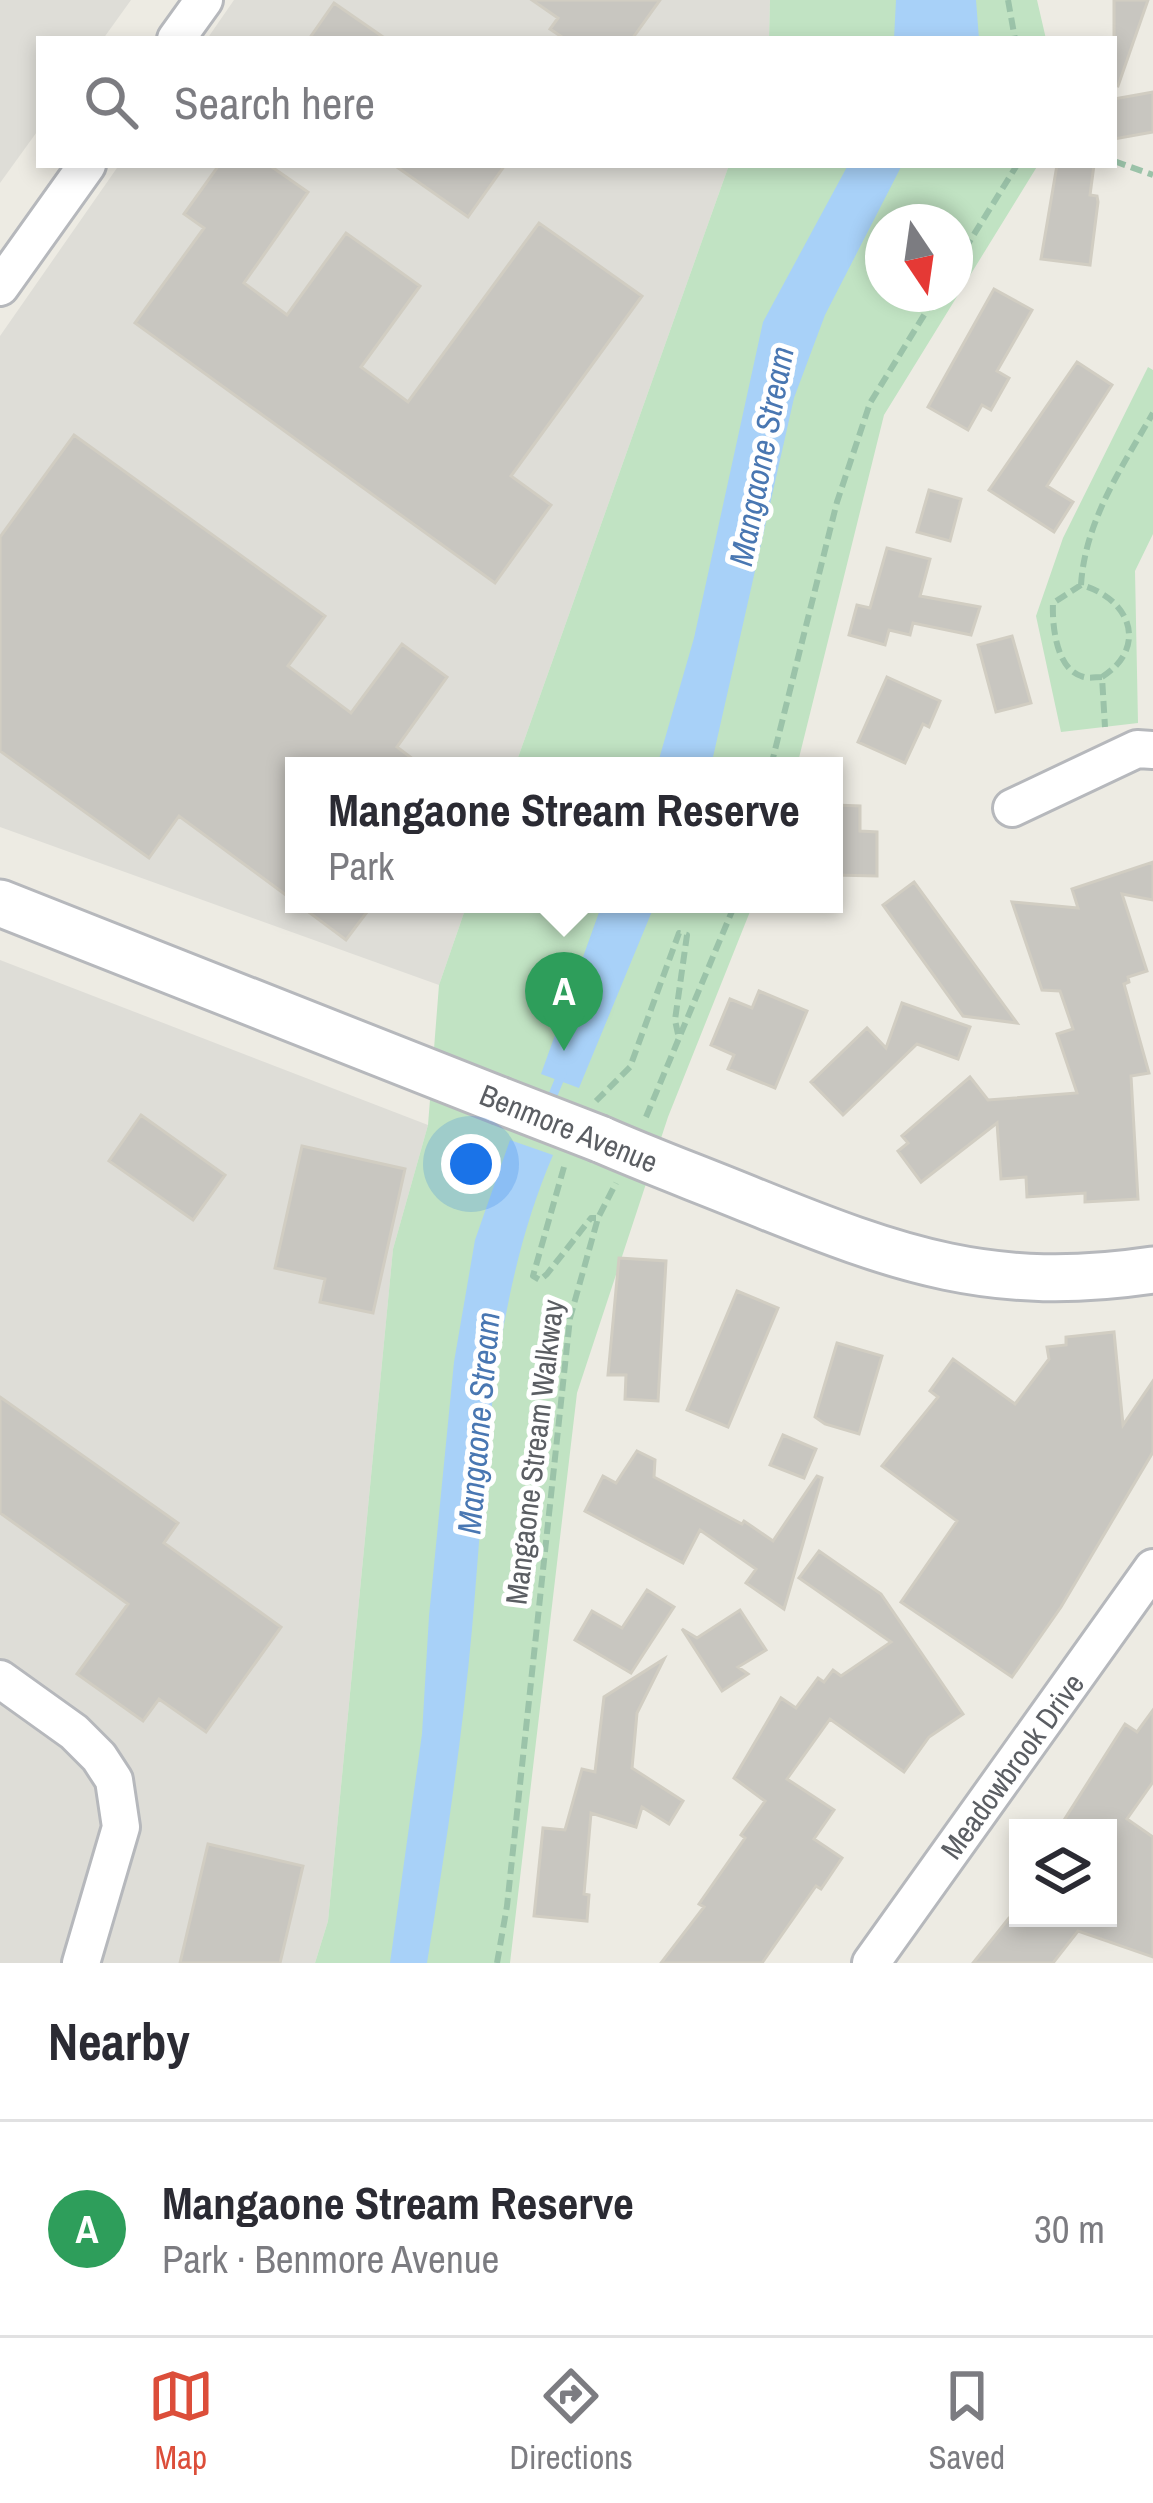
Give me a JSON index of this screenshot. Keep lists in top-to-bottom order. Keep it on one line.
{"streets":{"street":["Benmore Avenue","Meadowbrook Drive"],"path":["Mangaone Stream Walkway"]},"crossings":[["Benmore Avenue","Mangaone Stream Walkway"]],"water":["Mangaone Stream"],"north":"bottom","page":{"search":"Search here","popup":["Mangaone Stream Reserve","Park"],"pins":"A","heading":"Nearby","list":[{"mark":"A","name":"Mangaone Stream Reserve","note":"Park · Benmore Avenue","value":"30 m"}],"nav":["Map","Directions","Saved"]}}
